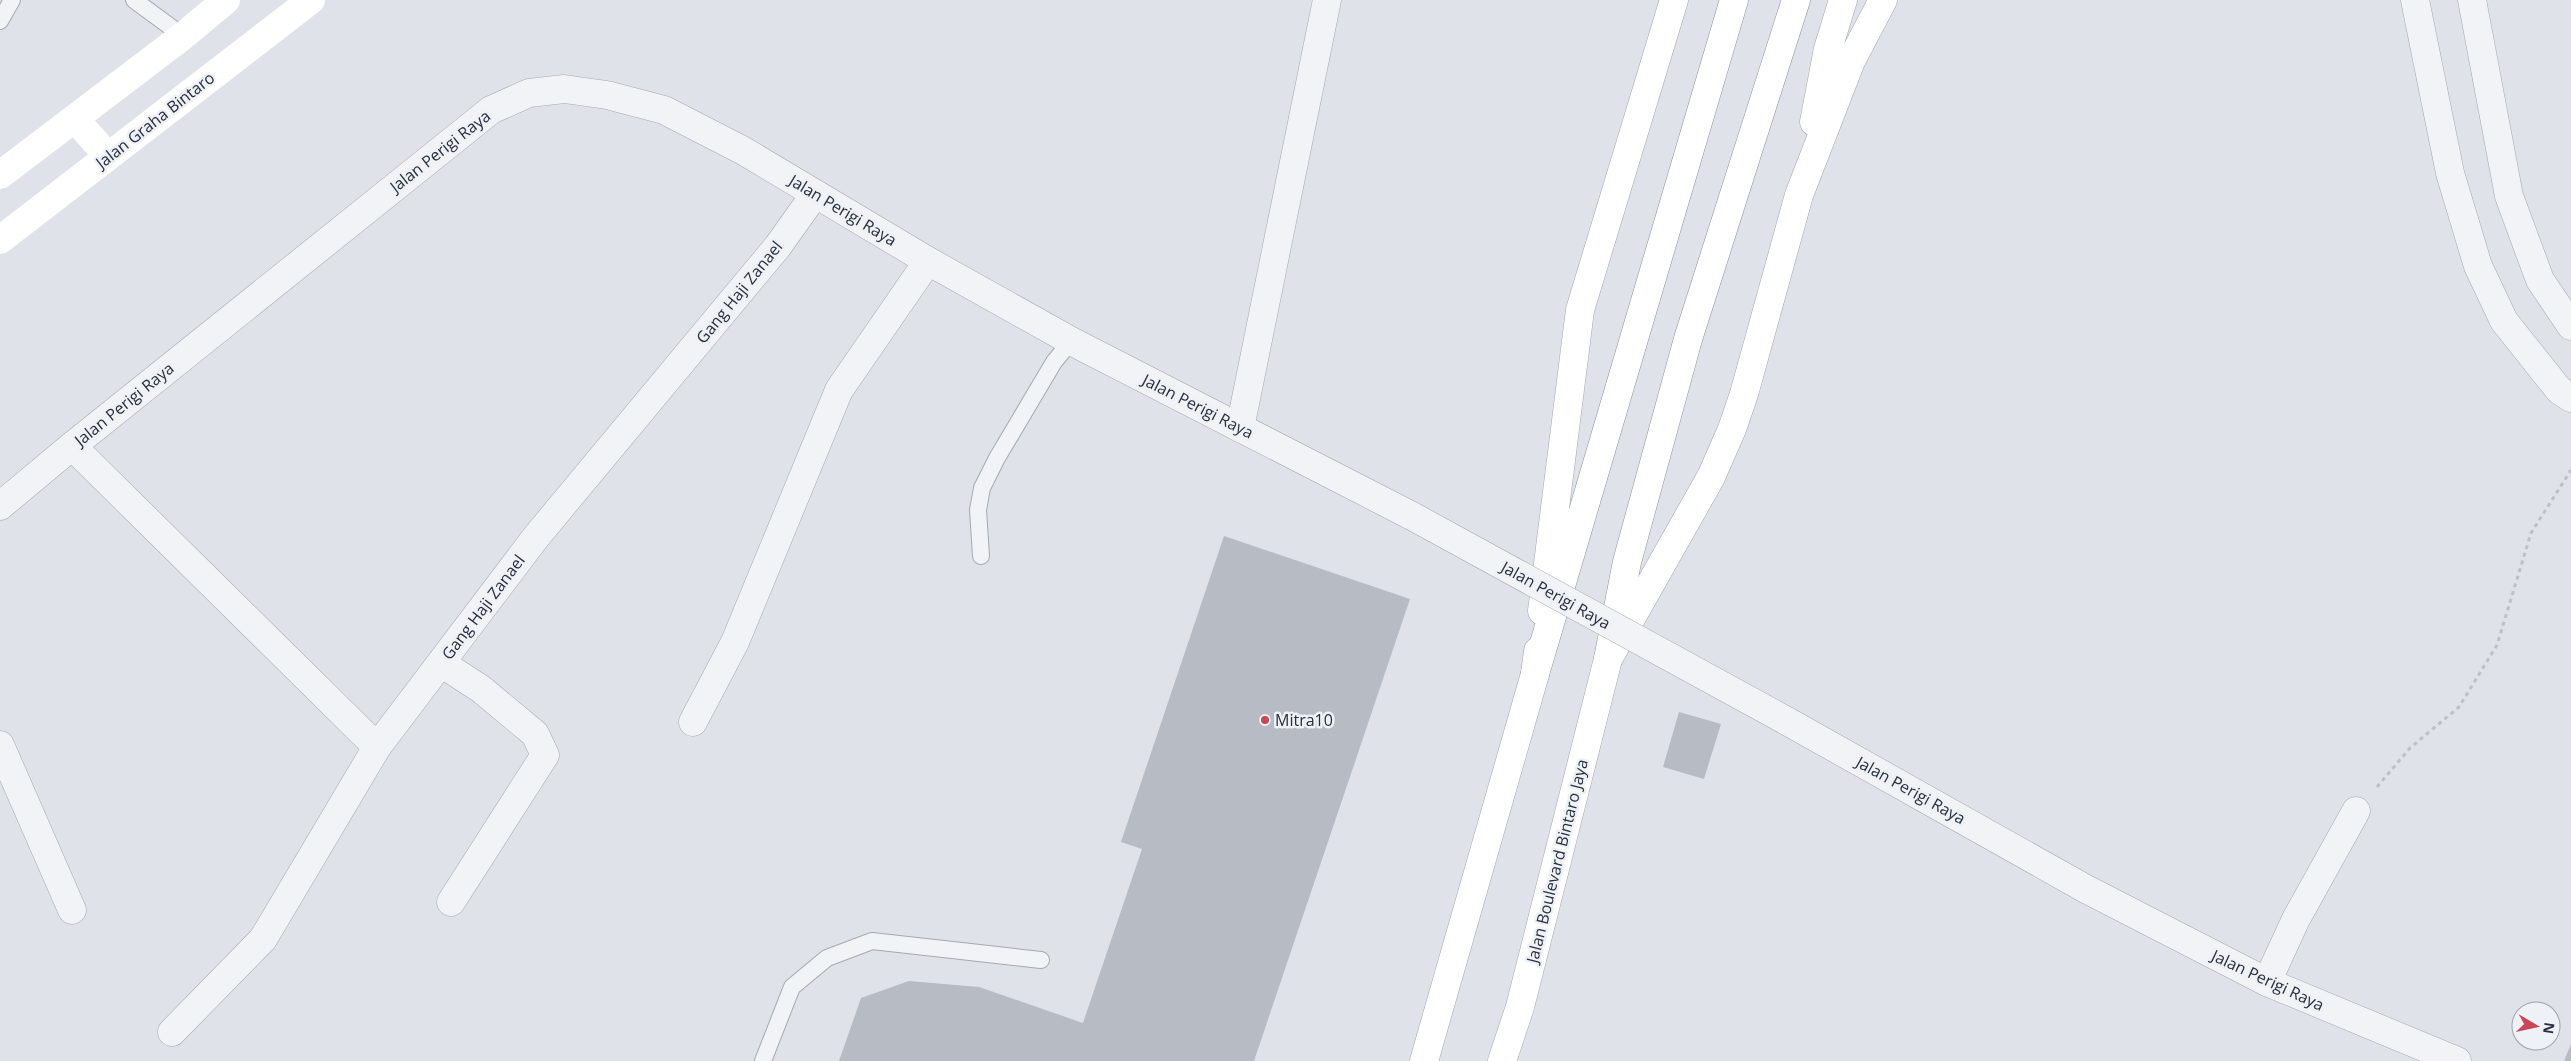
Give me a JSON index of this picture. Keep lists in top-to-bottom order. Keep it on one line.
{"streets":{"main road":["Jalan Graha Bintaro","Jalan Boulevard Bintaro Jaya"],"street":["Jalan Perigi Raya","Gang Haji Zanael"]},"crossings":[["Jalan Perigi Raya","Gang Haji Zanael"]],"places":["Mitra10"],"north":"right"}
